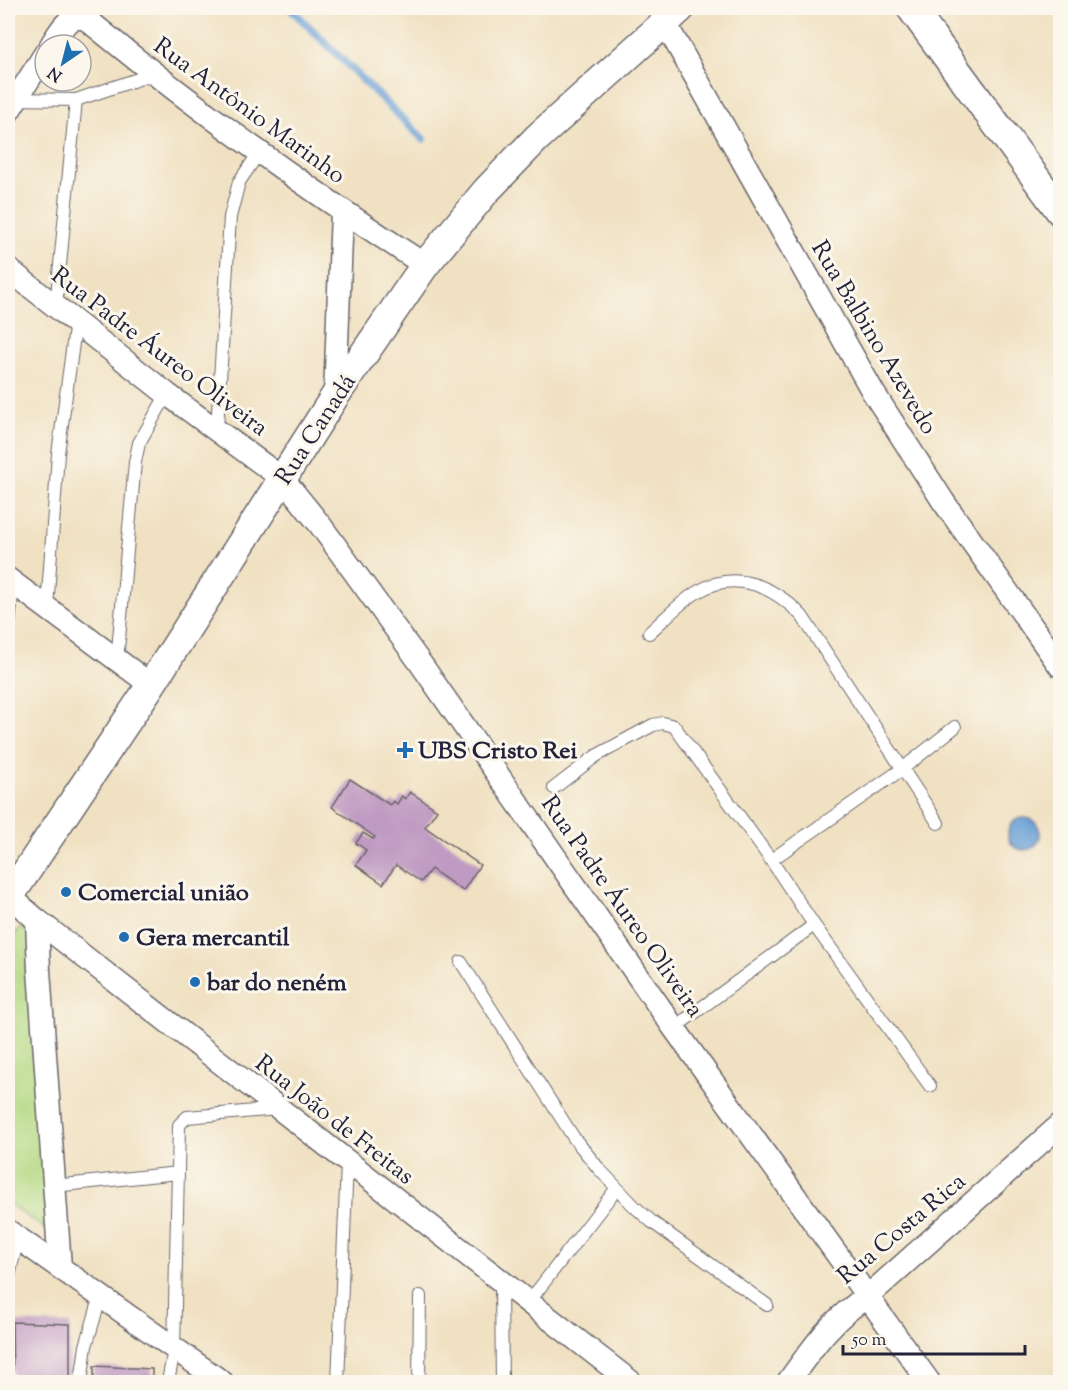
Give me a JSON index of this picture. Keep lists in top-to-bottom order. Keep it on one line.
{"streets":{"street":["Rua Antônio Marinho","Rua Balbino Azevedo","Rua Padre Áureo Oliveira","Rua Canadá","Rua João de Freitas","Rua Costa Rica"]},"crossings":[["Rua Antônio Marinho","Rua Canadá"],["Rua Balbino Azevedo","Rua Canadá"],["Rua Padre Áureo Oliveira","Rua Canadá"],["Rua Padre Áureo Oliveira","Rua Costa Rica"],["Rua Canadá","Rua João de Freitas"]],"places":{"health":["UBS Cristo Rei"],"other":["Comercial união","Gera mercantil","bar do neném"]},"scale_bar":"50 m","north":"bottom left"}
